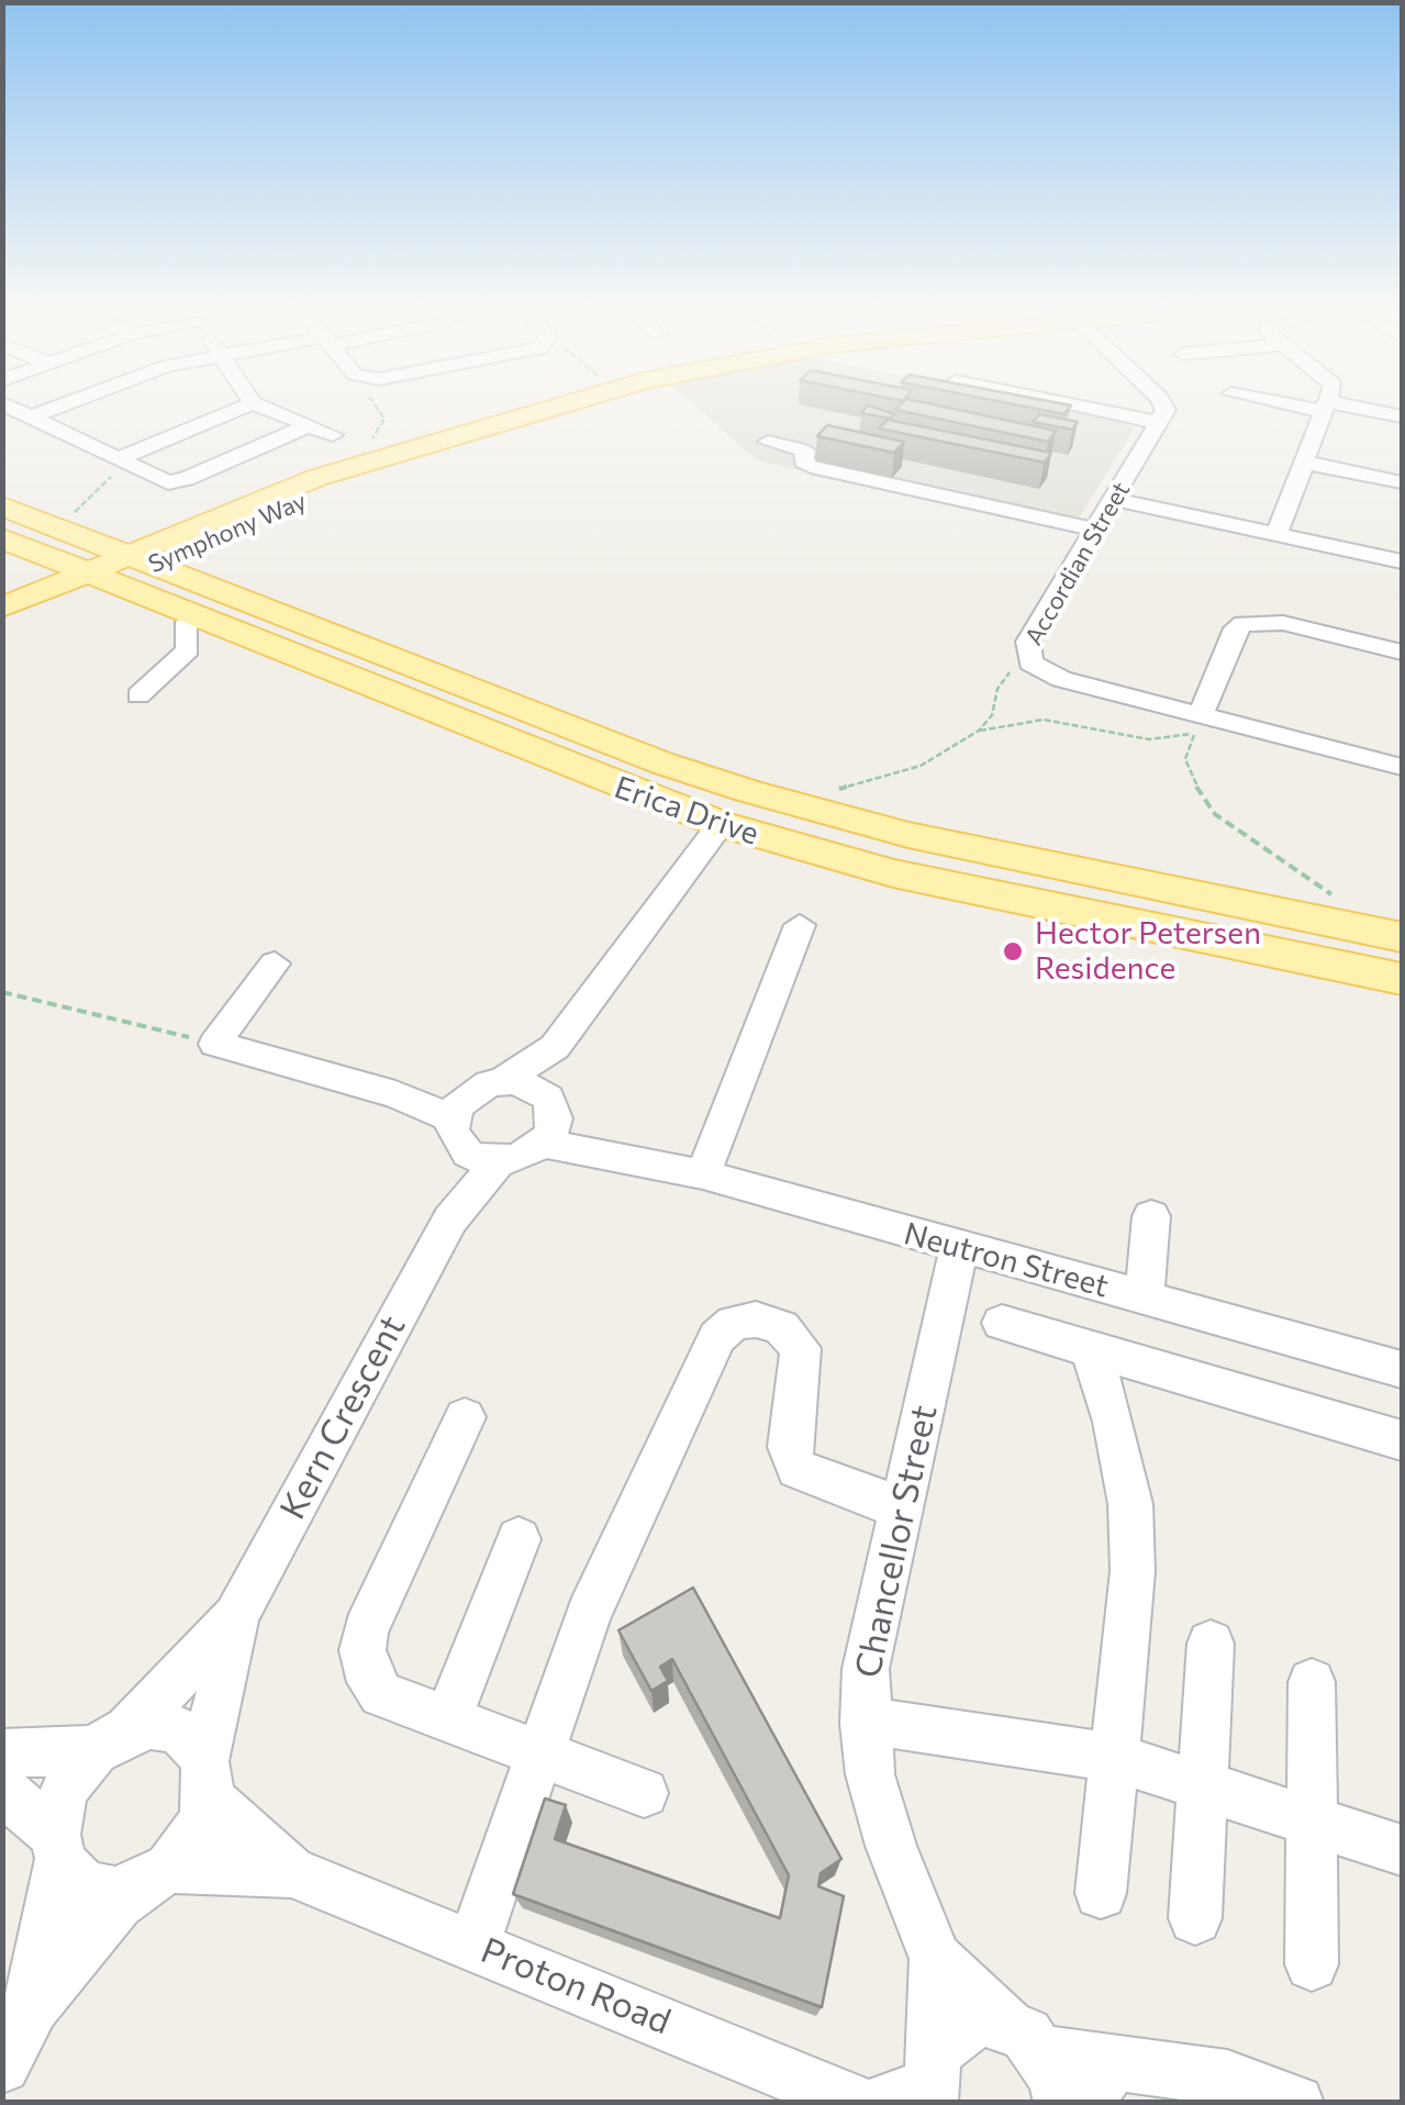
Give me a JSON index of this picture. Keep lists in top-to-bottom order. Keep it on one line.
{"streets":{"main road":["Symphony Way","Erica Drive"],"street":["Accordian Street","Neutron Street","Kern Crescent","Chancellor Street","Proton Road"]},"crossings":[["Symphony Way","Erica Drive"],["Neutron Street","Kern Crescent"],["Neutron Street","Chancellor Street"],["Kern Crescent","Proton Road"]],"places":["Hector Petersen Residence"]}
